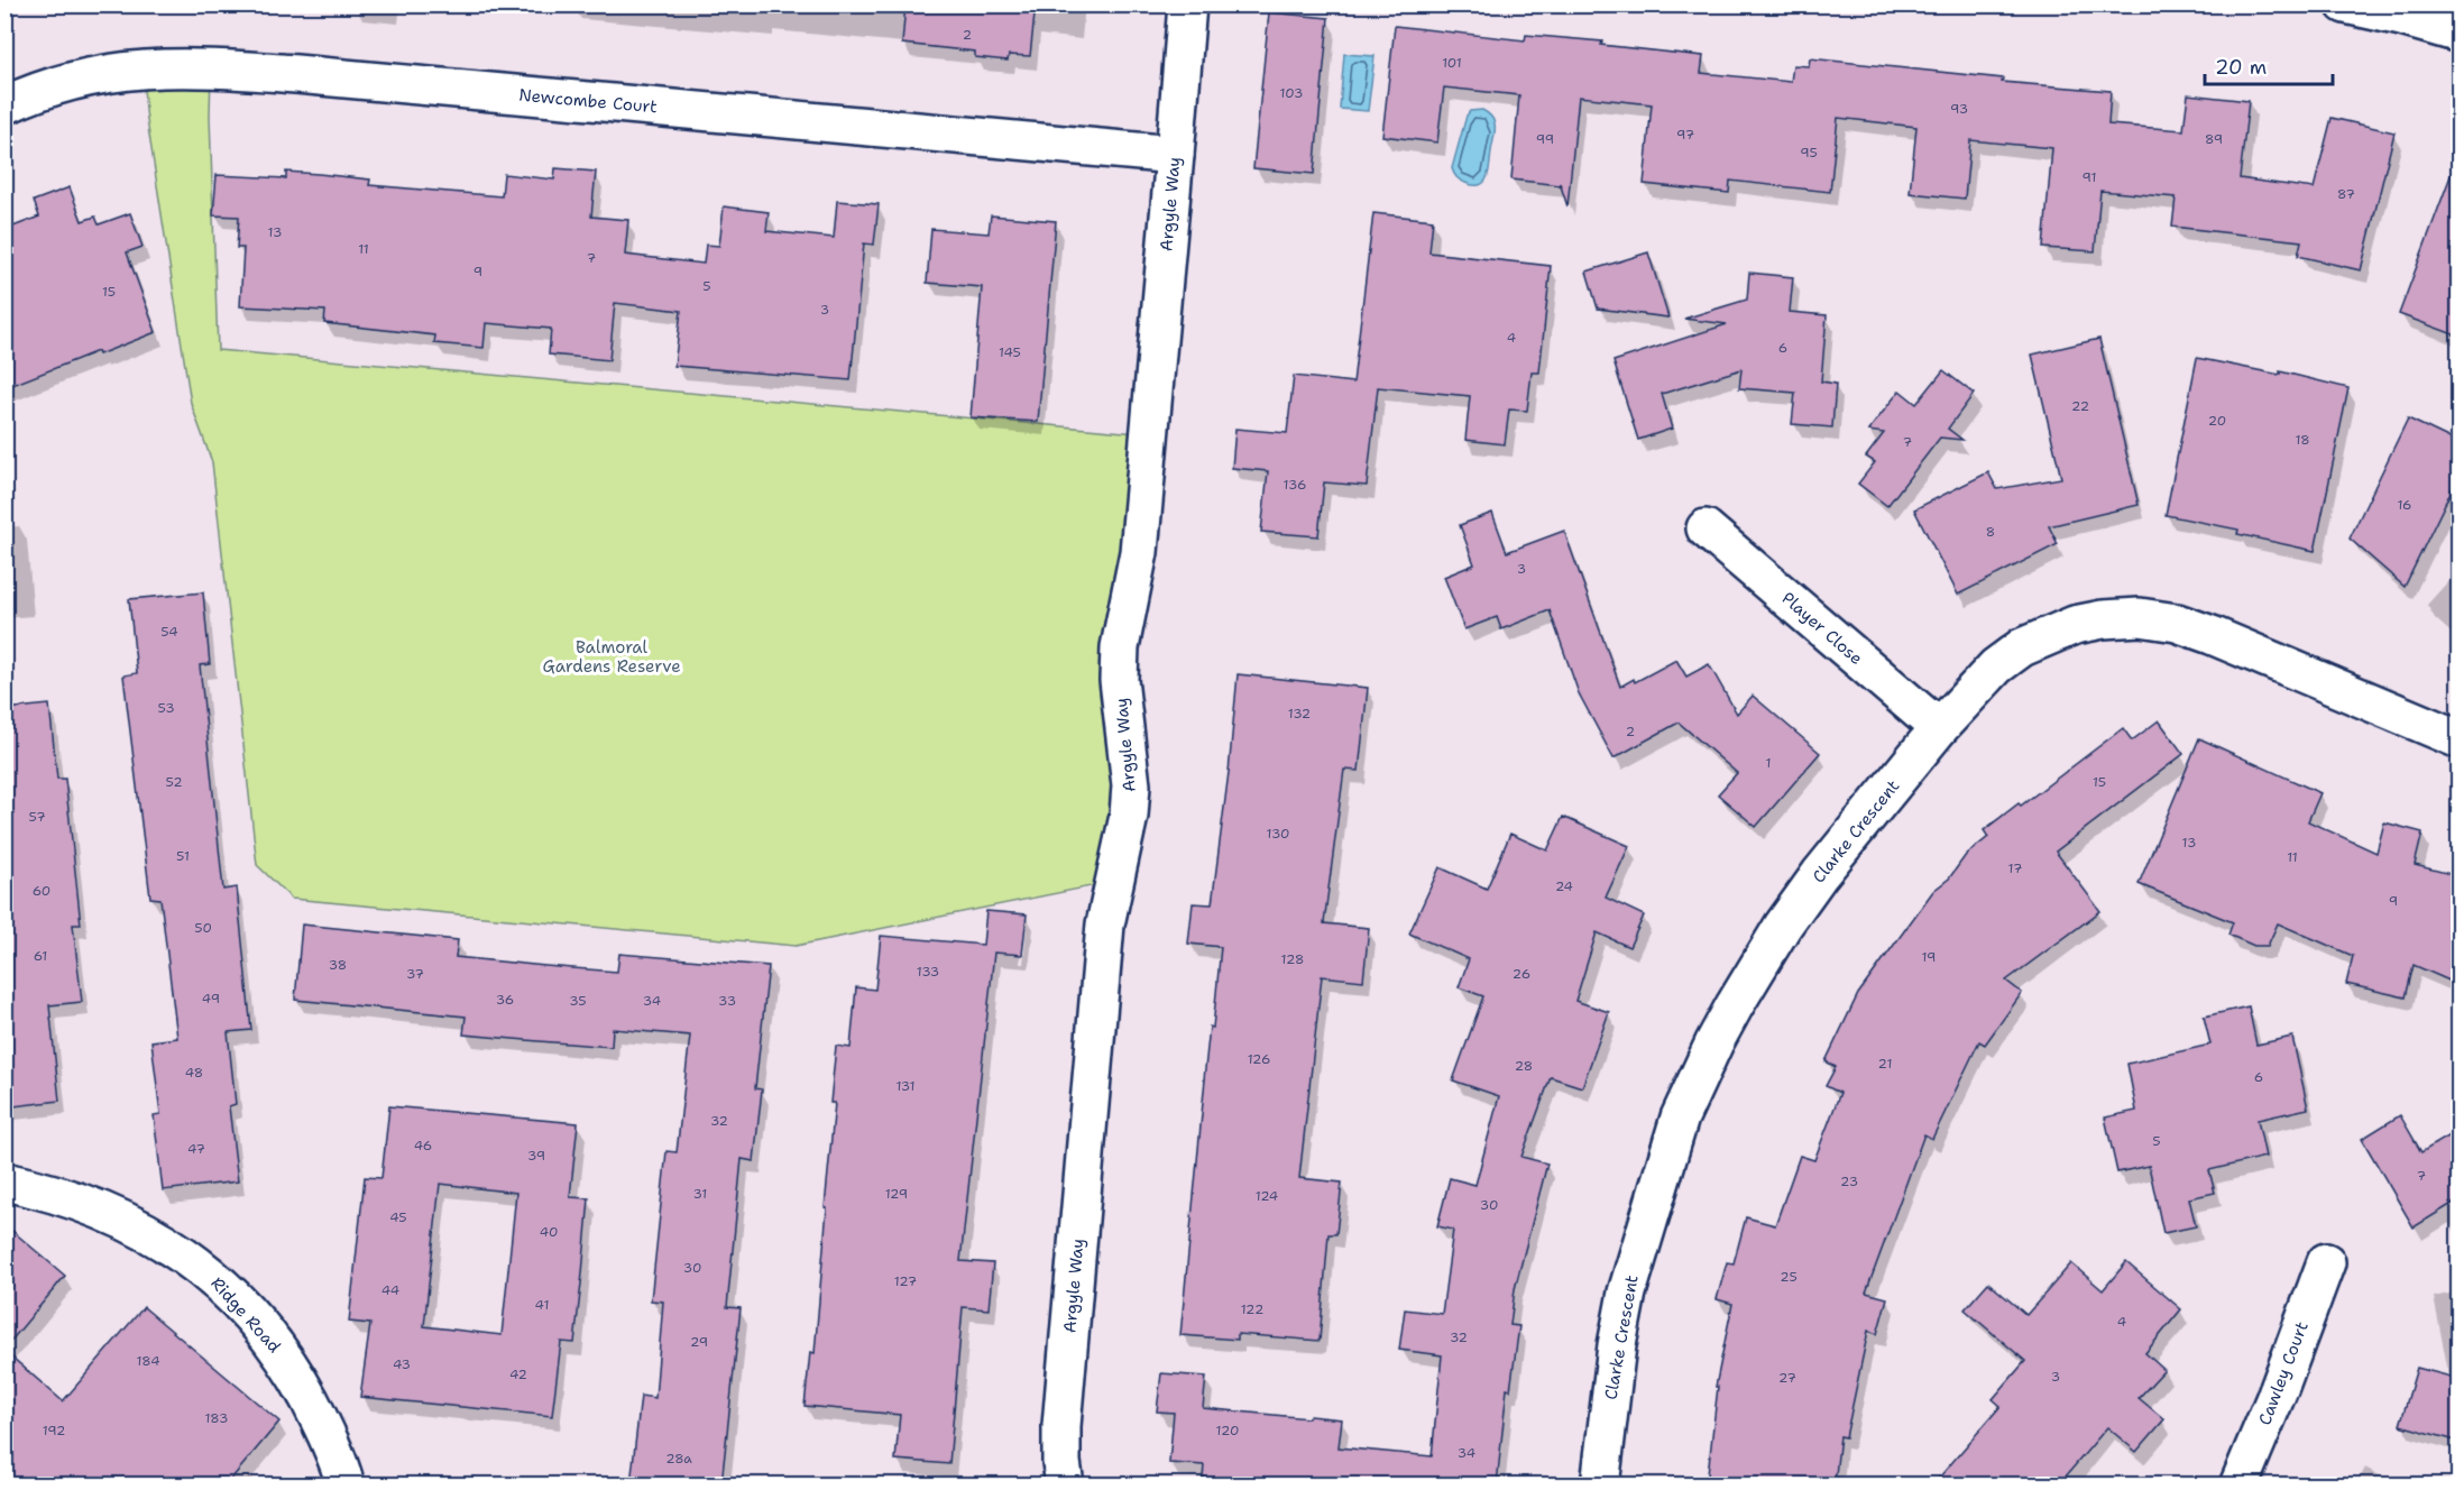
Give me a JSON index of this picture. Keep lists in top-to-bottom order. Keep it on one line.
{"streets":{"street":["Newcombe Court","Argyle Way","Player Close","Clarke Crescent","Ridge Road","Cawley Court"]},"crossings":[["Newcombe Court","Argyle Way"],["Player Close","Clarke Crescent"]],"parks":["Balmoral Gardens Reserve"],"house_numbers":["2","101","103","93","97","99","89","95","91","87","13","11","7","9","5","15","3","4","6","145","22","20","18","7","136","16","8","3","54","53","132","2","1","52","15","57","130","13","51","11","17","24","60","9","50","61","19","128","38","133","37","26","49","36","35","34","33","126","21","28","48","6","131","32","5","46","47","39","7","23","31","129","124","30","45","40","30","25","127","44","41","122","4","32","29","184","43","42","3","27","183","192","120","34","28a"],"scale_bar":"20 m"}
